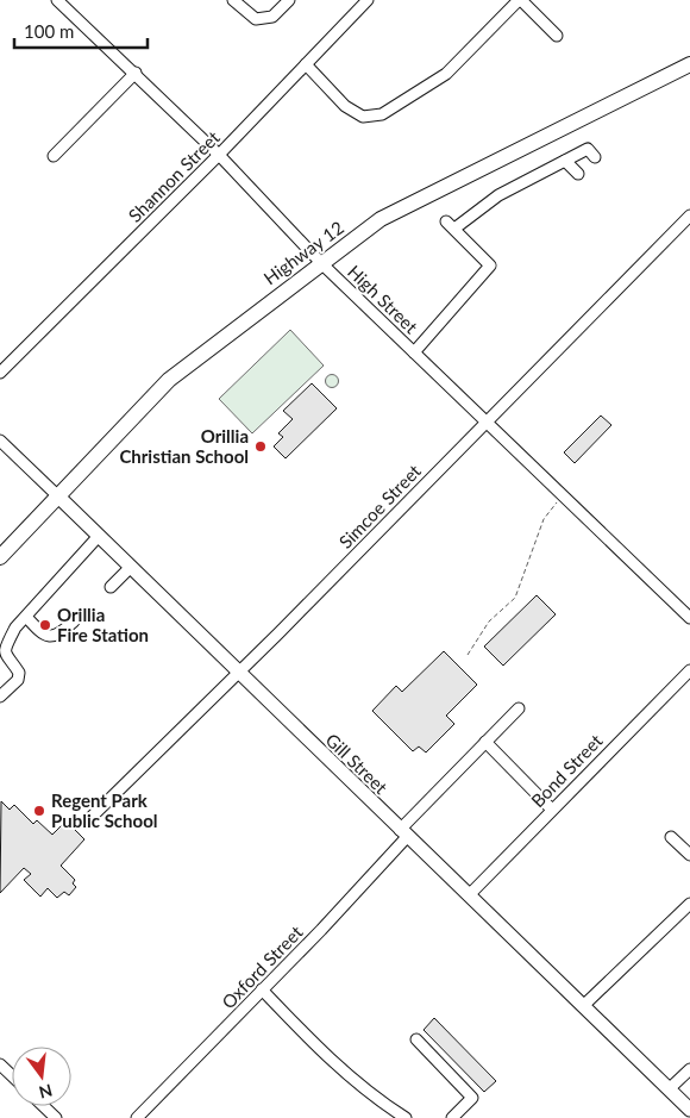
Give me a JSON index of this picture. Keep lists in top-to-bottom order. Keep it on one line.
{"streets":{"highway":["Highway 12"],"main road":["Gill Street"],"street":["Shannon Street","High Street","Simcoe Street","Bond Street","Oxford Street"]},"crossings":[["Shannon Street","High Street"],["Highway 12","High Street"],["Highway 12","Gill Street"],["High Street","Simcoe Street"],["Simcoe Street","Gill Street"],["Gill Street","Bond Street"],["Gill Street","Oxford Street"]],"places":["Orillia Christian School","Orillia Fire Station","Regent Park Public School"],"scale_bar":"100 m","north":"bottom"}
